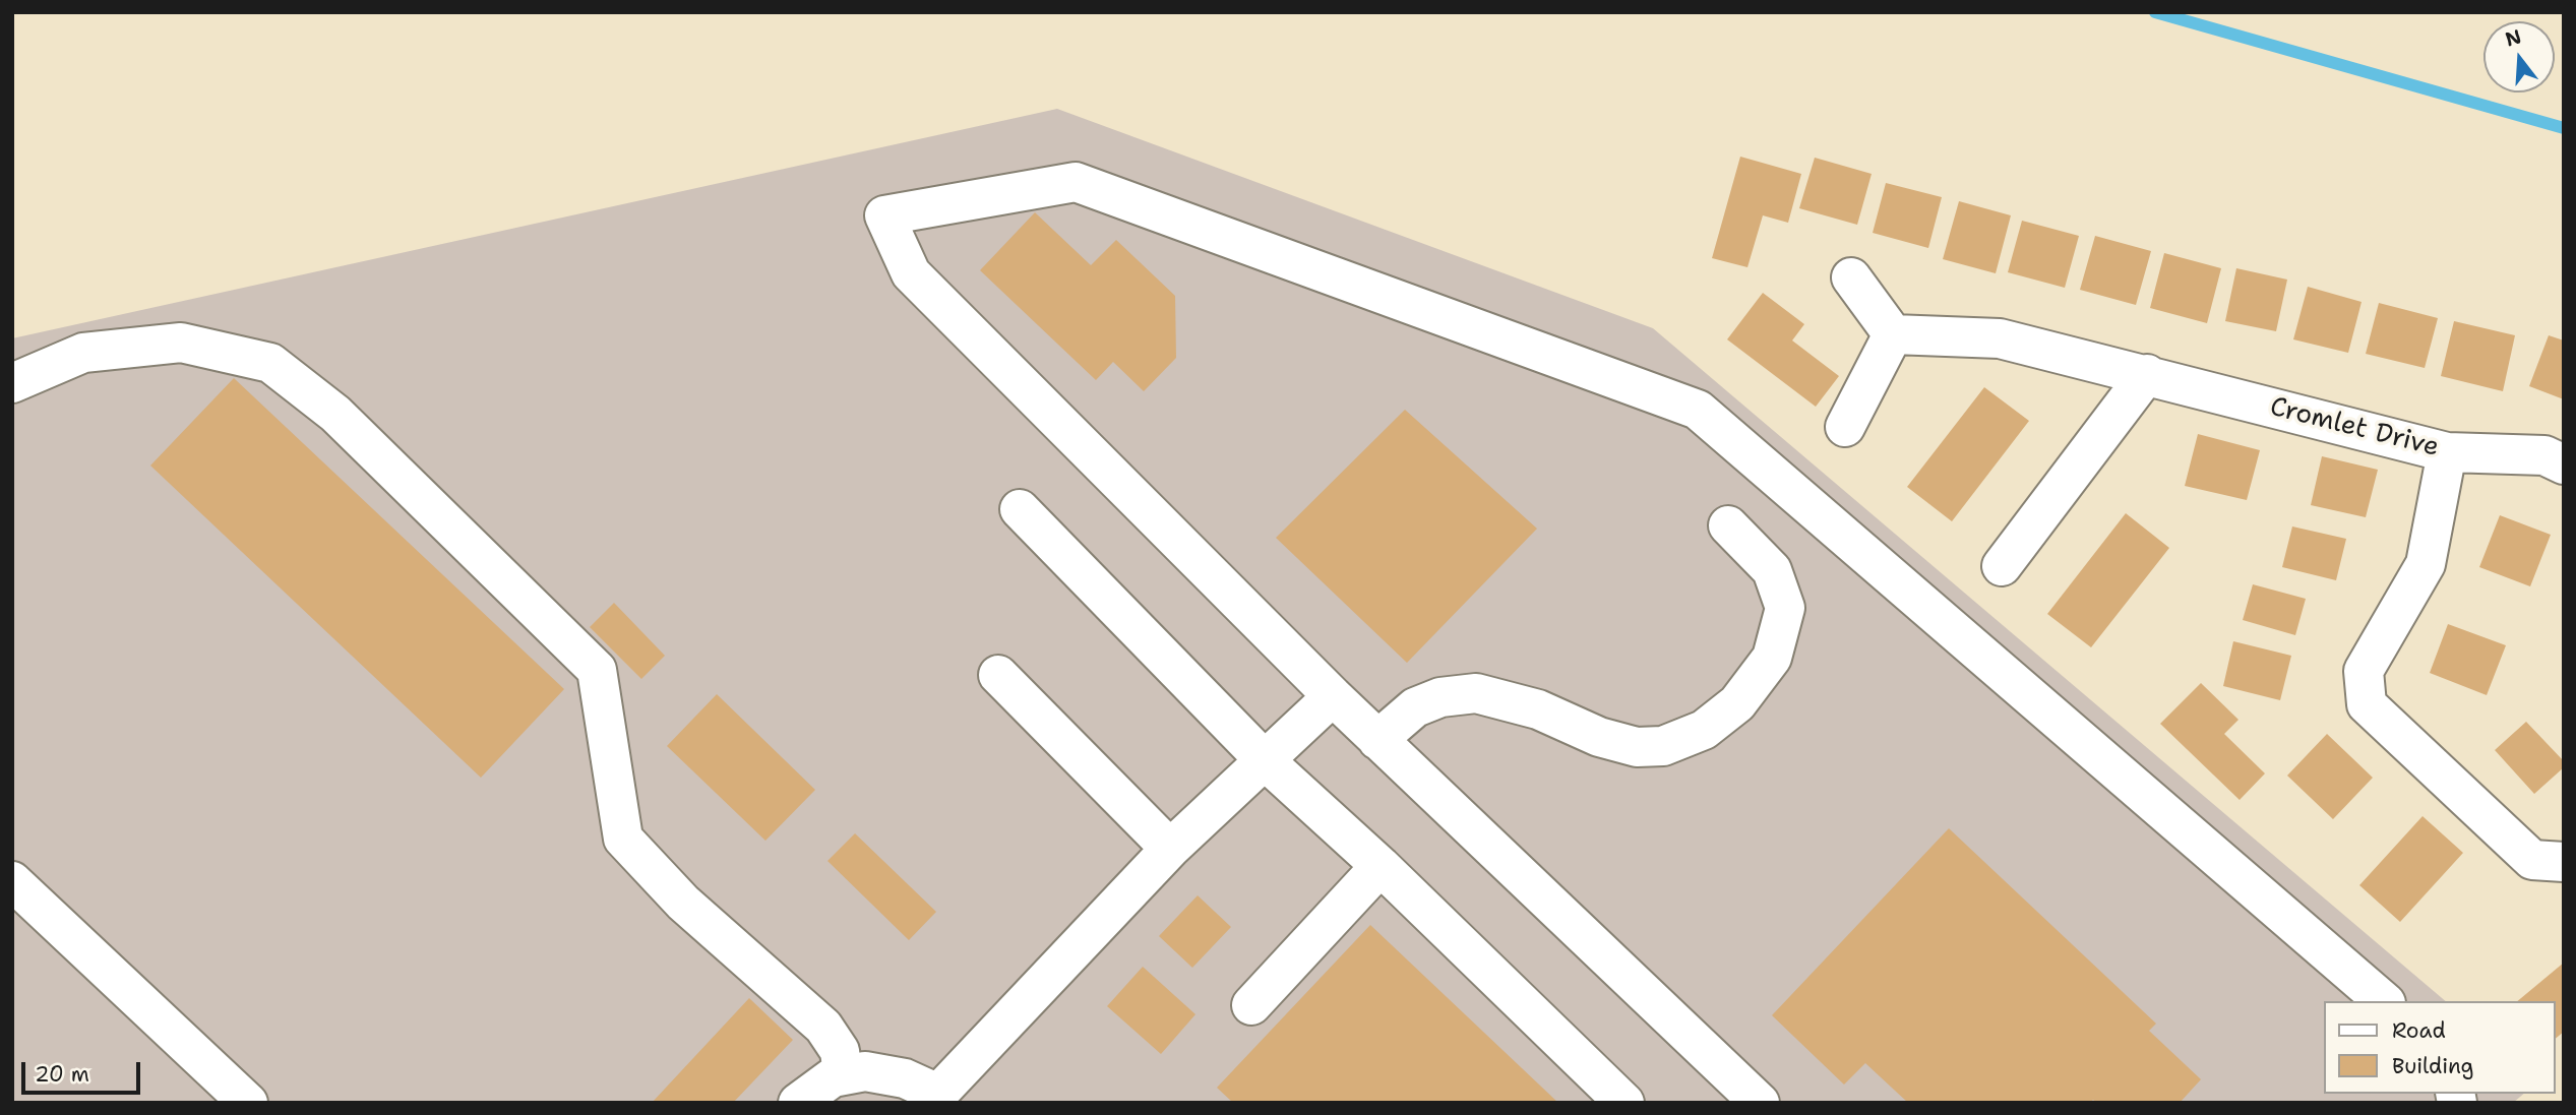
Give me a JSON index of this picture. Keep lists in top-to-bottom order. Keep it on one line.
{"streets":{"street":["Cromlet Drive"]},"legend":["Road","Building"],"scale_bar":"20 m","north":"top"}
